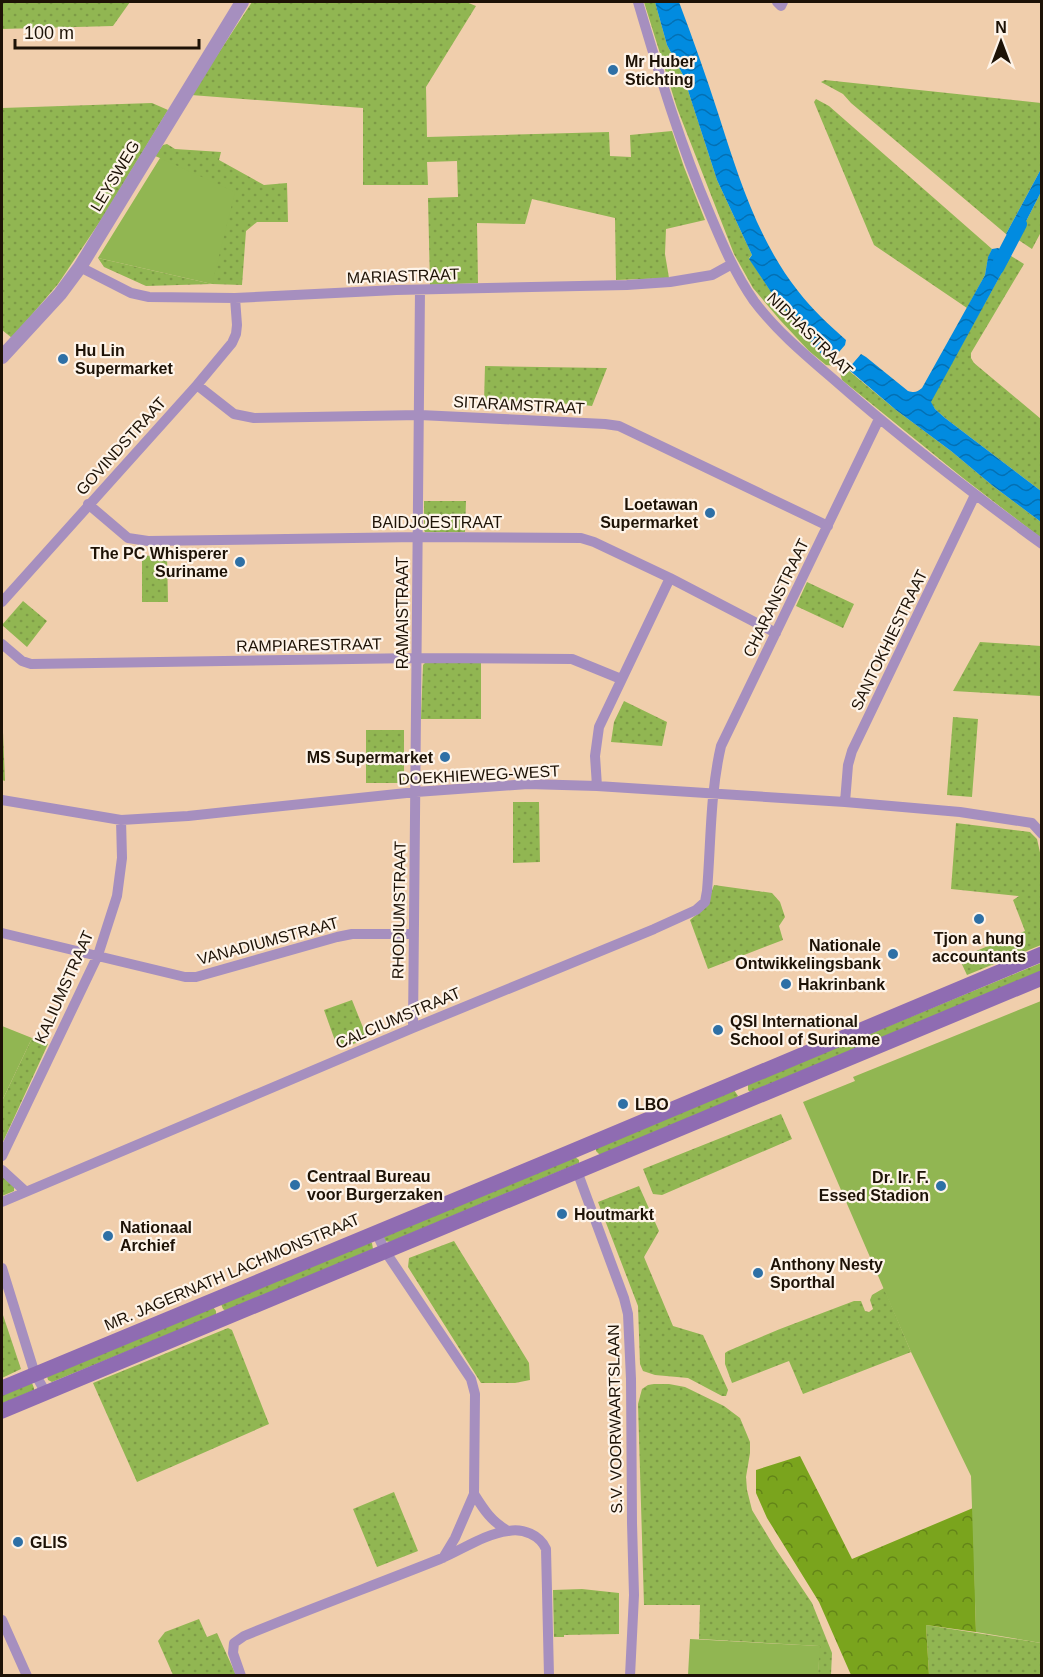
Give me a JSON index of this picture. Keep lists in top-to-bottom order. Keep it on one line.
{"streets":{"main road":["MR. JAGERNATH LACHMONSTRAAT"],"street":["LEYSWEG","MARIASTRAAT","NIDHASTRAAT","SITARAMSTRAAT","GOVINDSTRAAT","BAIDJOESTRAAT","CHARANSTRAAT","RAMAISTRAAT","SANTOKHIESTRAAT","RAMPIARESTRAAT","DOEKHIEWEG-WEST","RHODIUMSTRAAT","VANADIUMSTRAAT","KALIUMSTRAAT","CALCIUMSTRAAT","S.V. VOORWAARTSLAAN"]},"crossings":[["LEYSWEG","MARIASTRAAT"],["MARIASTRAAT","NIDHASTRAAT"],["MARIASTRAAT","GOVINDSTRAAT"],["MARIASTRAAT","RAMAISTRAAT"],["NIDHASTRAAT","CHARANSTRAAT"],["NIDHASTRAAT","SANTOKHIESTRAAT"],["SITARAMSTRAAT","GOVINDSTRAAT"],["SITARAMSTRAAT","CHARANSTRAAT"],["SITARAMSTRAAT","RAMAISTRAAT"],["GOVINDSTRAAT","BAIDJOESTRAAT"],["BAIDJOESTRAAT","CHARANSTRAAT"],["BAIDJOESTRAAT","RAMAISTRAAT"],["CHARANSTRAAT","DOEKHIEWEG-WEST"],["CHARANSTRAAT","CALCIUMSTRAAT"],["RAMAISTRAAT","RAMPIARESTRAAT"],["RAMAISTRAAT","DOEKHIEWEG-WEST"],["RAMAISTRAAT","RHODIUMSTRAAT"],["SANTOKHIESTRAAT","DOEKHIEWEG-WEST"],["DOEKHIEWEG-WEST","RHODIUMSTRAAT"],["DOEKHIEWEG-WEST","KALIUMSTRAAT"],["DOEKHIEWEG-WEST","CALCIUMSTRAAT"],["RHODIUMSTRAAT","VANADIUMSTRAAT"],["RHODIUMSTRAAT","CALCIUMSTRAAT"],["VANADIUMSTRAAT","KALIUMSTRAAT"]],"places":["Mr Huber Stichting","Hu Lin Supermarket","Loetawan Supermarket","The PC Whisperer Suriname","MS Supermarket","Tjon a hung accountants","Nationale Ontwikkelingsbank","Hakrinbank","QSI International School of Suriname","LBO","Centraal Bureau voor Burgerzaken","Dr. Ir. F. Essed Stadion","Houtmarkt","Nationaal Archief","Anthony Nesty Sporthal","GLIS"],"scale_bar":"100 m","north":"top"}
